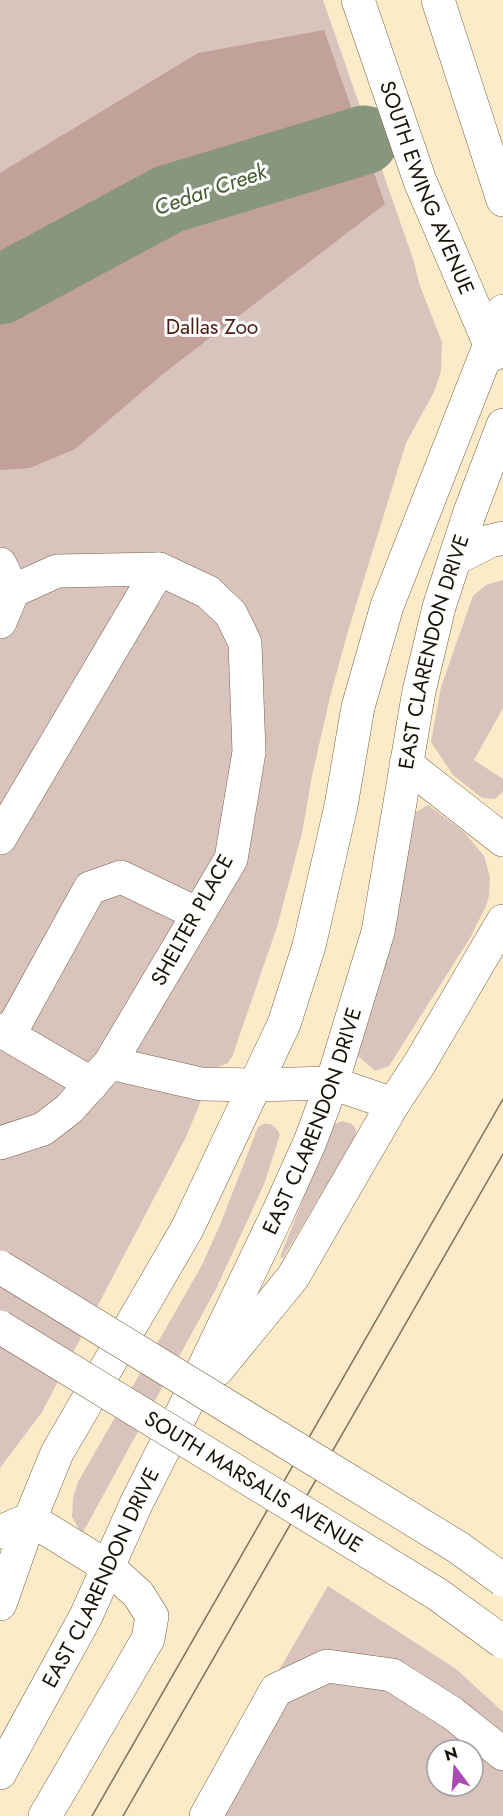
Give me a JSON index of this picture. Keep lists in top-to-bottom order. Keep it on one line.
{"streets":{"street":["SOUTH EWING AVENUE","EAST CLARENDON DRIVE","SHELTER PLACE","SOUTH MARSALIS AVENUE"]},"water":["Cedar Creek"],"parks":["Dallas Zoo"],"north":"top"}
